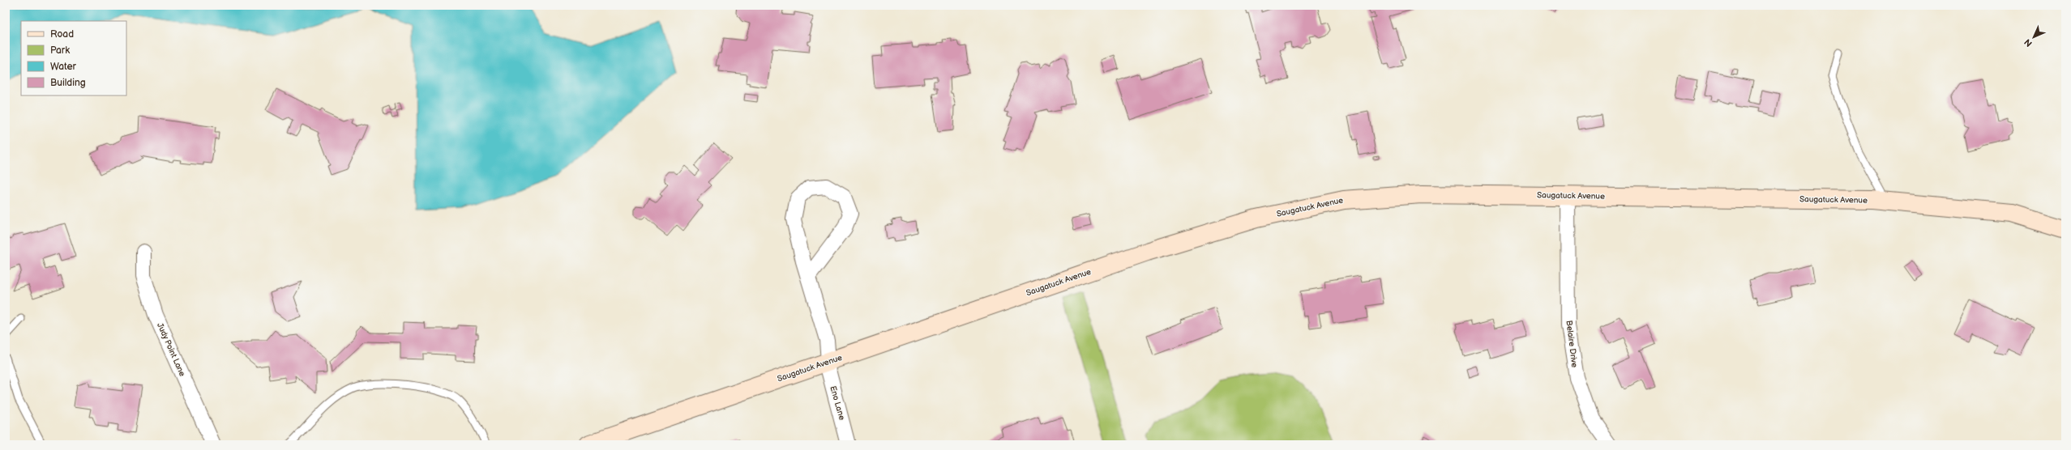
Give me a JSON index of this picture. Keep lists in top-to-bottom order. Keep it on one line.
{"streets":{"main road":["Saugatuck Avenue"],"street":["Belaire Drive","Judy Point Lane","Eno Lane"]},"crossings":[["Saugatuck Avenue","Belaire Drive"],["Saugatuck Avenue","Eno Lane"]],"legend":["Road","Park","Water","Building"],"north":"bottom left"}
